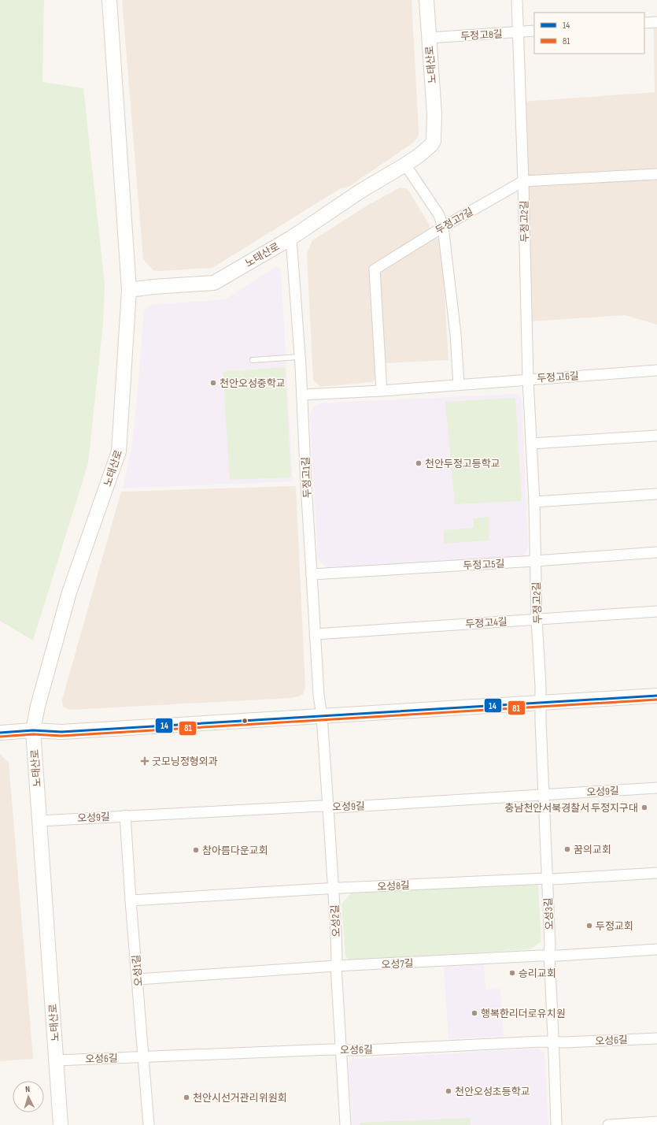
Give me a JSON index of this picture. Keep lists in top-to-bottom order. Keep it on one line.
{"streets":{"street":["두정고8길","노태산로","두정고7길","두정고2길","두정고6길","두정고1길","두정고5길","두정고4길","오성9길","오성8길","오성3길","오성2길","오성7길","오성1길","오성6길"]},"crossings":[["두정고8길","노태산로"],["두정고8길","두정고2길"],["노태산로","두정고1길"],["노태산로","오성9길"],["노태산로","오성6길"],["두정고7길","두정고2길"],["두정고7길","두정고6길"],["두정고2길","두정고6길"],["두정고2길","두정고5길"],["두정고2길","두정고4길"],["두정고2길","오성3길"],["두정고6길","두정고1길"],["두정고1길","두정고5길"],["두정고1길","두정고4길"],["두정고1길","오성2길"],["오성9길","오성3길"],["오성9길","오성2길"],["오성9길","오성1길"],["오성8길","오성3길"],["오성8길","오성2길"],["오성8길","오성1길"],["오성3길","오성7길"],["오성3길","오성6길"],["오성2길","오성7길"],["오성2길","오성6길"],["오성7길","오성1길"],["오성1길","오성6길"]],"places":{"other":["천안오성중학교","천안두정고등학교","충남천안서북경찰서 두정지구대","꿈의교회","참아름다운교회","두정교회","승리교회","행복한리더로유치원","천안오성초등학교","천안시선거관리위원회"],"health":["굿모닝정형외과"]},"lines":["transit line 14","transit line 81"],"legend":["14","81"],"north":"top"}
